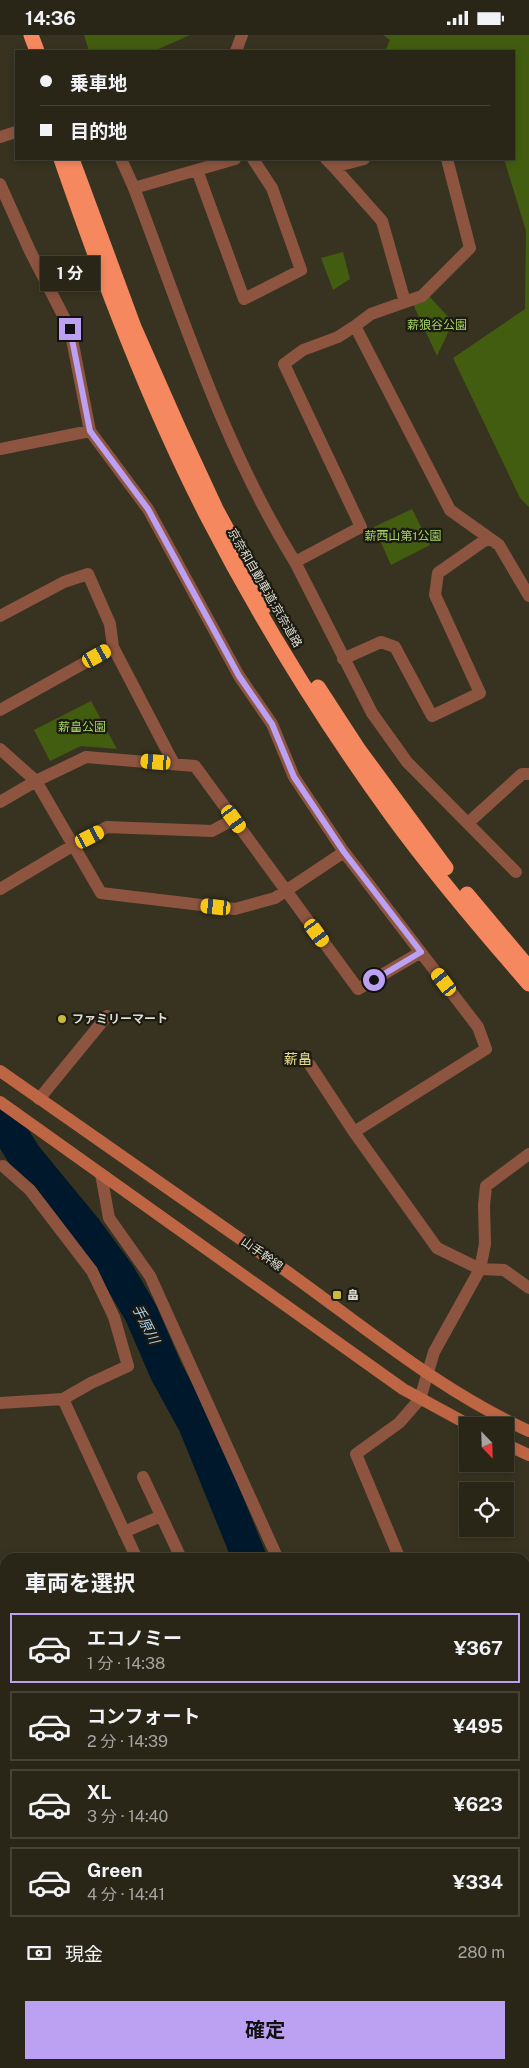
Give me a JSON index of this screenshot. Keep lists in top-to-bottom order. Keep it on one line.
{"streets":{"highway":["京奈和自動車道;京奈道路"],"street":["山手幹線"]},"districts":["薪畠"],"water":["手原川"],"parks":["薪狼谷公園","薪西山第1公園","薪畠公園"],"places":{"other":["ファミリーマート"],"transit":["畠"]},"north":"bottom right","page":{"status":"14:36","banner":["乗車地","目的地"],"bubble":"1 分","heading":"車両を選択","list":[{"name":"エコノミー","note":"1 分 · 14:38","value":"¥367"},{"name":"コンフォート","note":"2 分 · 14:39","value":"¥495"},{"name":"XL","note":"3 分 · 14:40","value":"¥623"},{"name":"Green","note":"4 分 · 14:41","value":"¥334"}],"pay":["現金","280 m"],"buttons":"確定"}}
